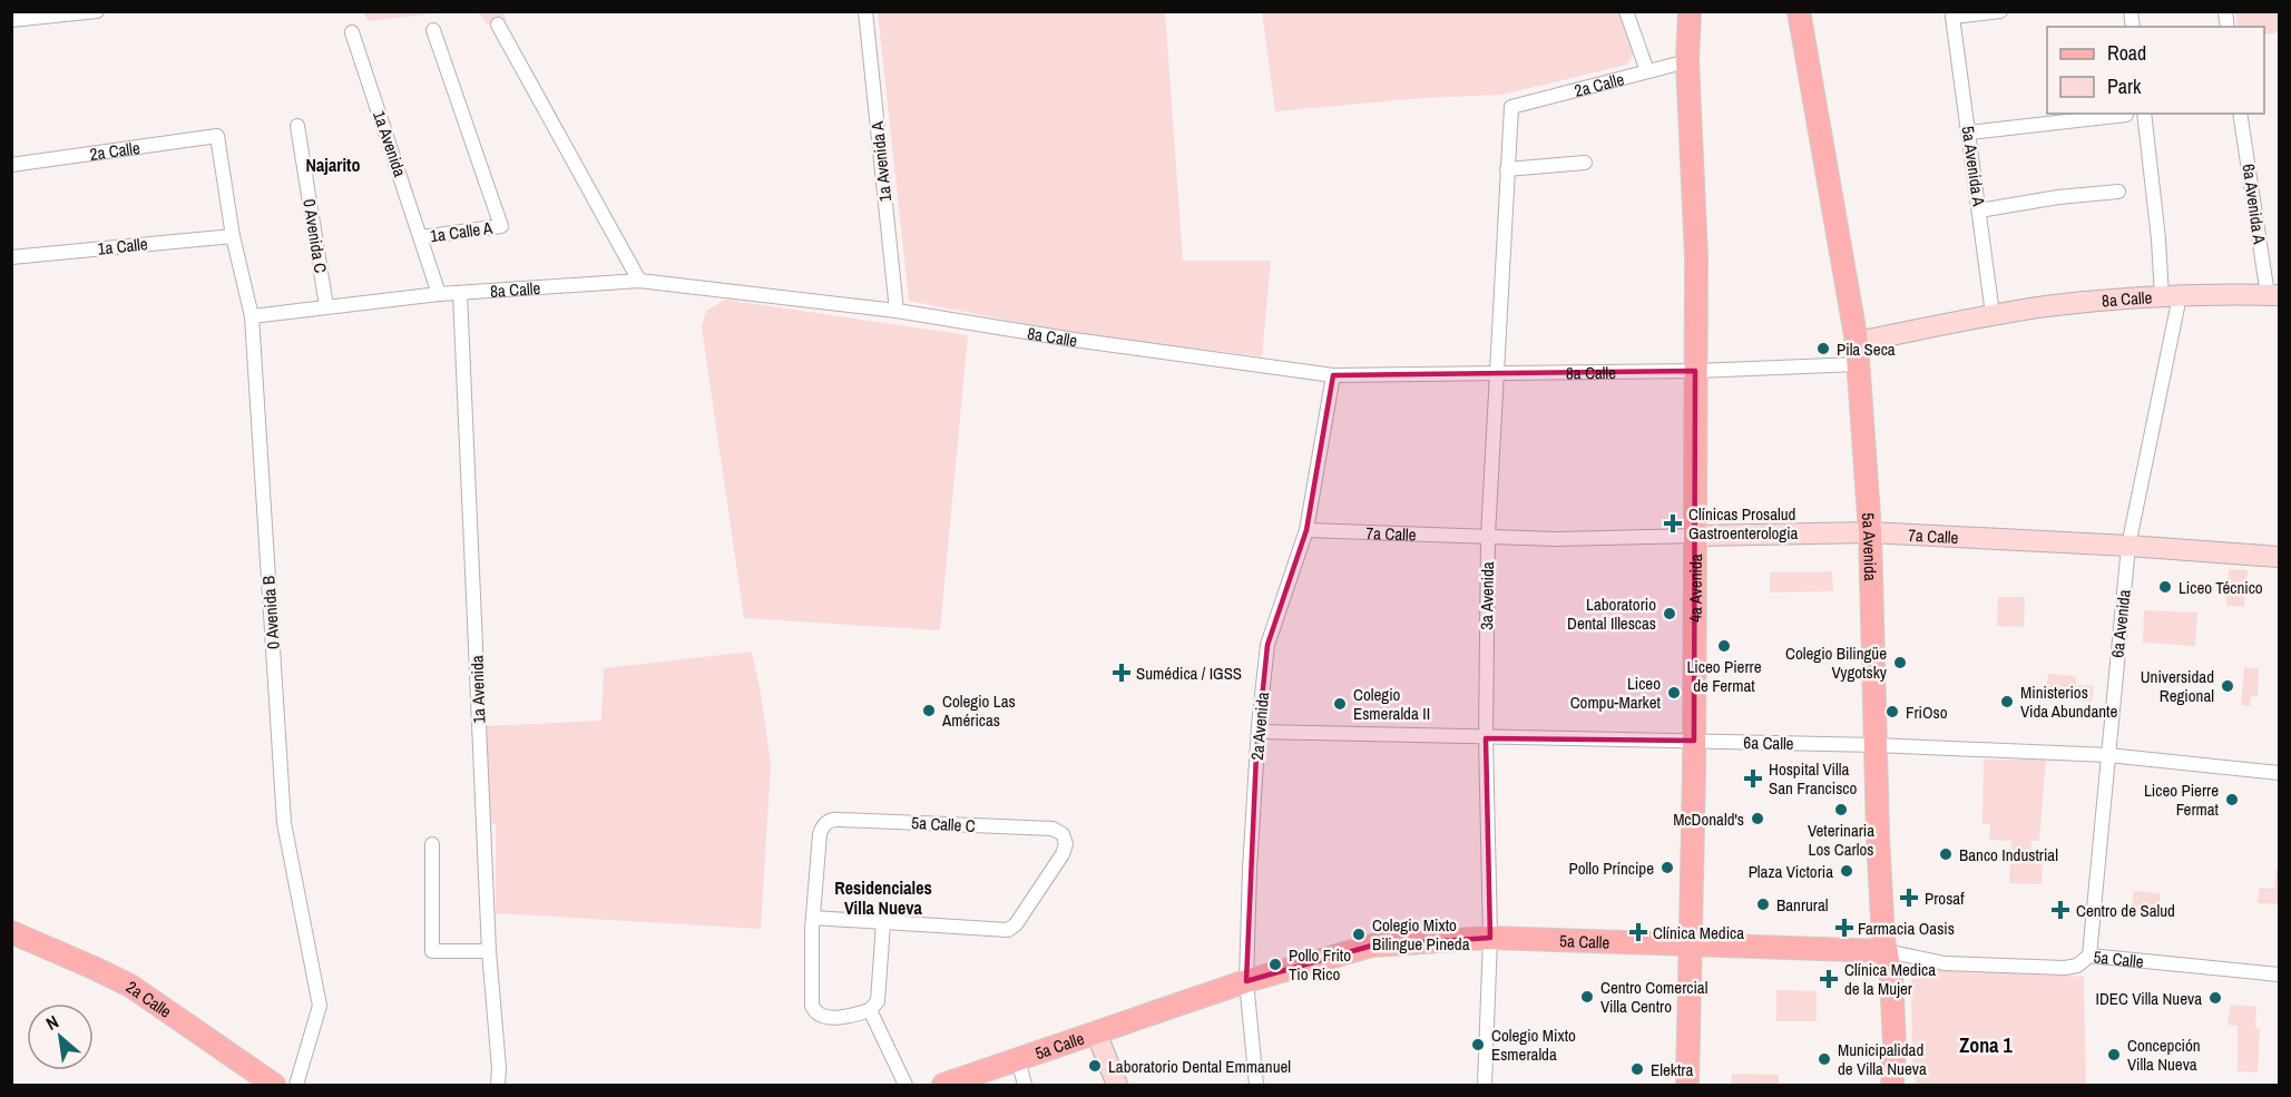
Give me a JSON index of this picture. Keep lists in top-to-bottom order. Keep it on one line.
{"streets":{"main road":["2a Calle","8a Calle","7a Calle","5a Avenida","4a Avenida","5a Calle"],"street":["1a Avenida","1a Avenida A","5a Avenida A","6a Avenida A","1a Calle A","0 Avenida C","1a Calle","3a Avenida","0 Avenida B","6a Avenida","2a Avenida","6a Calle","5a Calle C"]},"crossings":[["2a Calle","4a Avenida"],["2a Calle","3a Avenida"],["2a Calle","0 Avenida B"],["1a Avenida","1a Calle A"],["1a Avenida","8a Calle"],["1a Avenida A","8a Calle"],["5a Avenida A","8a Calle"],["6a Avenida A","8a Calle"],["0 Avenida C","8a Calle"],["1a Calle","0 Avenida B"],["8a Calle","5a Avenida"],["8a Calle","4a Avenida"],["8a Calle","3a Avenida"],["8a Calle","0 Avenida B"],["8a Calle","6a Avenida"],["8a Calle","2a Avenida"],["7a Calle","5a Avenida"],["7a Calle","4a Avenida"],["7a Calle","3a Avenida"],["7a Calle","6a Avenida"],["7a Calle","2a Avenida"],["5a Avenida","6a Calle"],["5a Avenida","5a Calle"],["4a Avenida","6a Calle"],["4a Avenida","5a Calle"],["3a Avenida","6a Calle"],["3a Avenida","5a Calle"],["6a Avenida","6a Calle"],["6a Avenida","5a Calle"],["2a Avenida","6a Calle"],["2a Avenida","5a Calle"]],"districts":["Najarito","Residenciales Villa Nueva","Zona 1"],"places":{"other":["Pila Seca","Liceo Técnico","Laboratorio Dental Illescas","Liceo Pierre de Fermat","Colegio Bilingüe Vygotsky","Universidad Regional","Liceo Compu-Market","Ministerios Vida Abundante","Colegio Esmeralda II","Colegio Las Américas","FriOso","Liceo Pierre Fermat","Veterinaria Los Carlos","McDonald's","Banco Industrial","Pollo Príncipe","Plaza Victoria","Banrural","Colegio Mixto Bilingue Pineda","Pollo Frito Tio Rico","Centro Comercial Villa Centro","IDEC Villa Nueva","Colegio Mixto Esmeralda","Concepción Villa Nueva","Municipalidad de Villa Nueva","Laboratorio Dental Emmanuel","Elektra"],"health":["Clínicas Prosalud Gastroenterologia","Sumédica / IGSS","Hospital Villa San Francisco","Prosaf","Centro de Salud","Farmacia Oasis","Clínica Medica","Clínica Medica de la Mujer"]},"legend":["Road","Park"],"north":"top left"}
